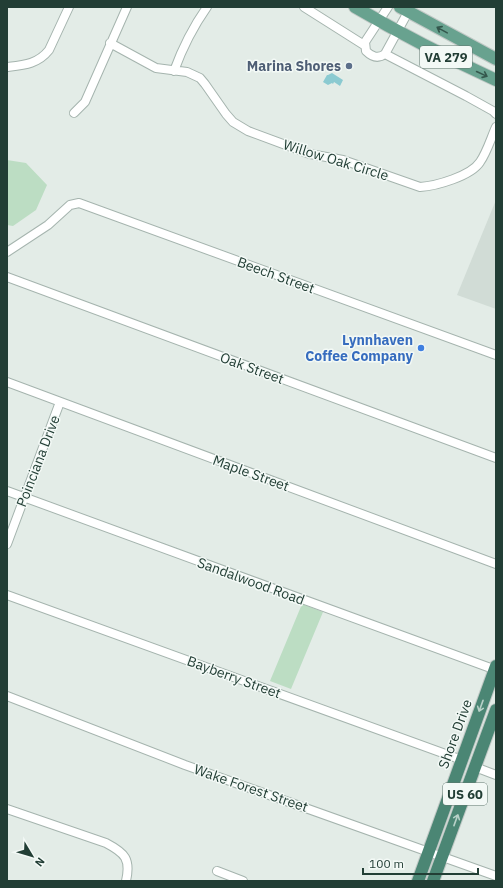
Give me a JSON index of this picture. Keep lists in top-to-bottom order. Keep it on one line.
{"streets":{"highway":["Shore Drive","US 60"],"main road":["VA 279"],"street":["Willow Oak Circle","Beech Street","Oak Street","Poinciana Drive","Maple Street","Sandalwood Road","Bayberry Street","Wake Forest Street"]},"crossings":[["Poinciana Drive","Maple Street"],["Poinciana Drive","Sandalwood Road"],["Sandalwood Road","Shore Drive"],["Bayberry Street","Shore Drive"],["Shore Drive","Wake Forest Street"],["Wake Forest Street","US 60"]],"places":["Marina Shores","Lynnhaven Coffee Company"],"scale_bar":"100 m","north":"bottom right"}
